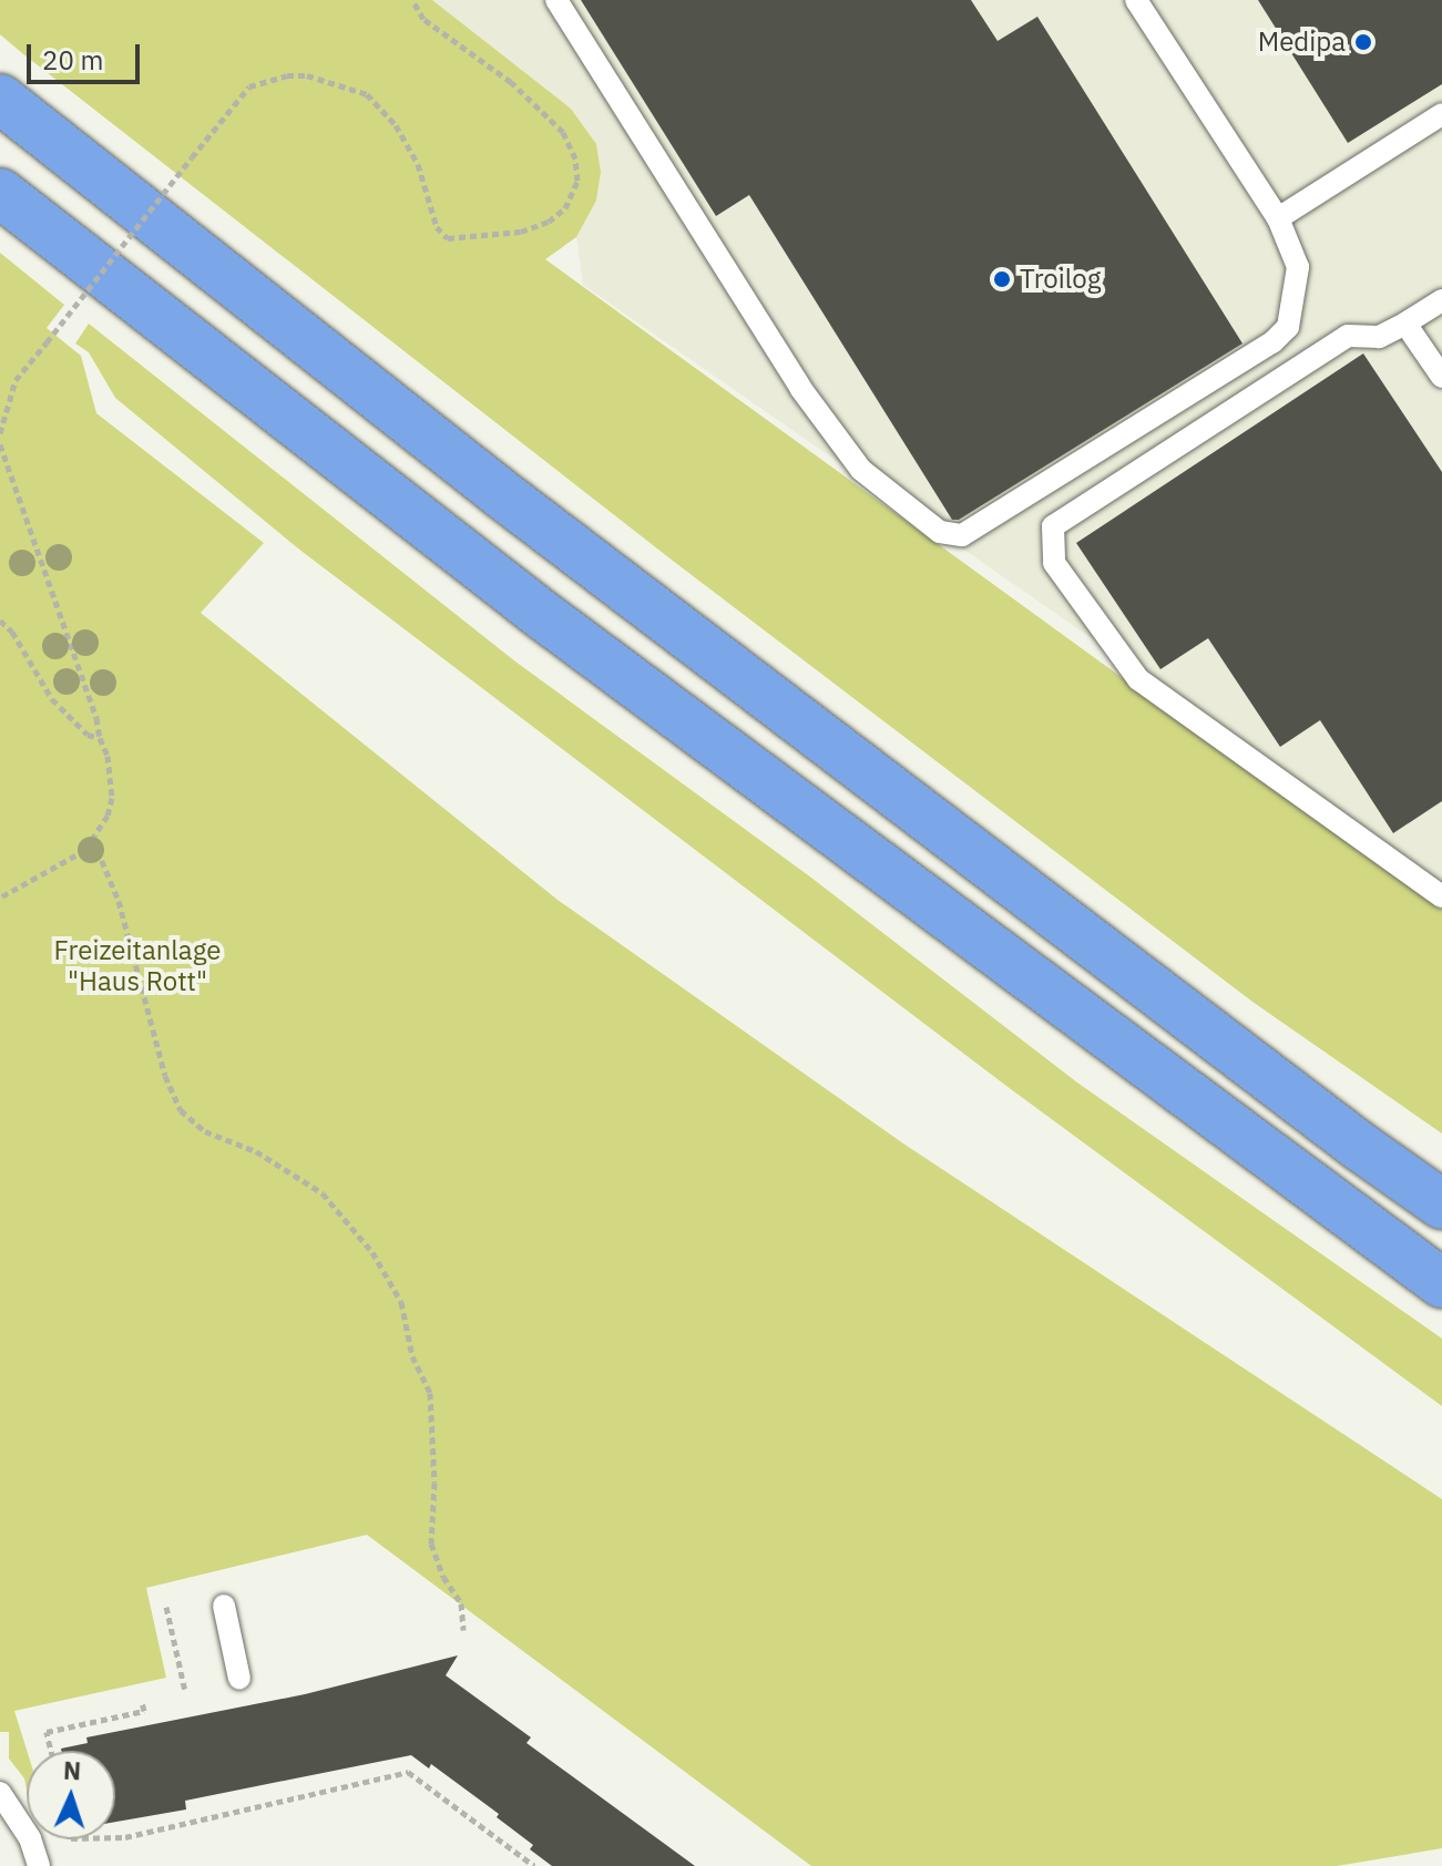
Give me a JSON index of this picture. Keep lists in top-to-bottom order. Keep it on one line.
{"parks":["Freizeitanlage \"Haus Rott\""],"places":["Medipa","Troilog"],"scale_bar":"20 m","north":"top"}
